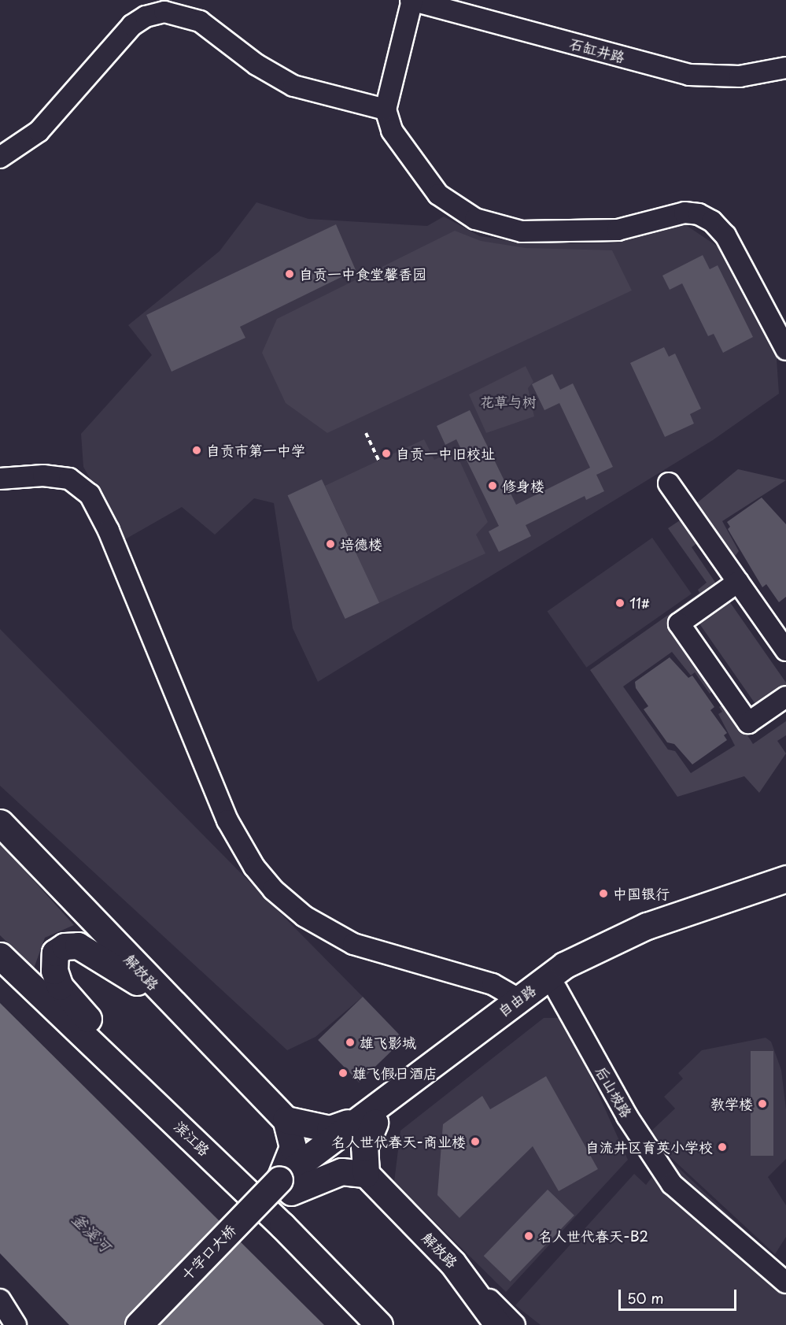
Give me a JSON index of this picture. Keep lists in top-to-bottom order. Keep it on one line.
{"streets":{"main road":["解放路","自由路","滨江路","十字口大桥"],"street":["石缸井路","后山坡路"]},"crossings":[["自由路","后山坡路"],["自由路","十字口大桥"]],"water":["釜溪河"],"parks":["花草与树"],"places":["自贡一中食堂馨香园","自贡市第一中学","自贡一中旧校址","修身楼","培德楼","11#","中国银行","雄飞影城","雄飞假日酒店","教学楼","名人世代春天-商业楼","自流井区育英小学校","名人世代春天-B2"],"scale_bar":"50 m"}
